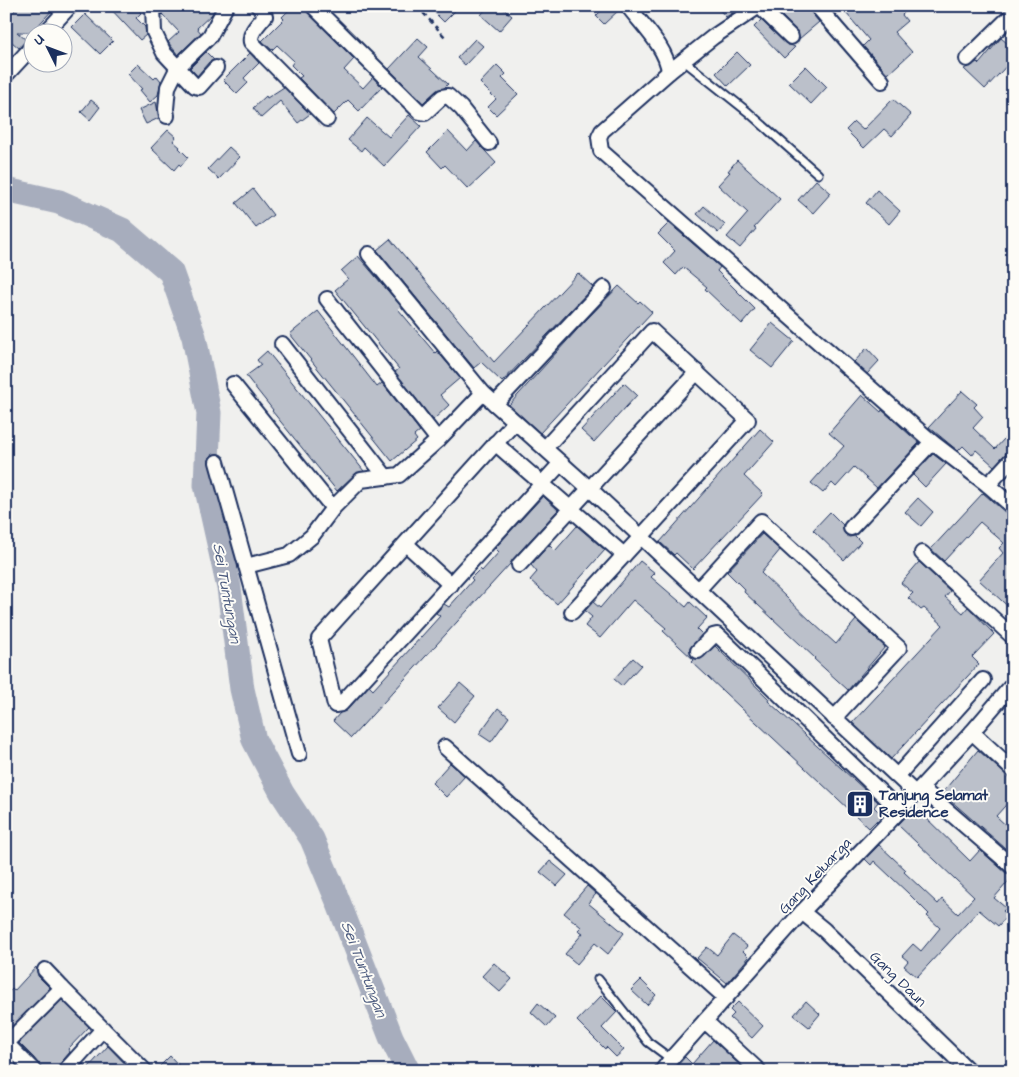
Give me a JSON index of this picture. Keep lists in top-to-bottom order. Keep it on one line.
{"streets":{"street":["Gang Keluarga","Gang Daun"]},"crossings":[["Gang Keluarga","Gang Daun"]],"water":["Sei Tuntungan"],"places":{"building":["Tanjung Selamat Residence"]},"north":"top left"}
